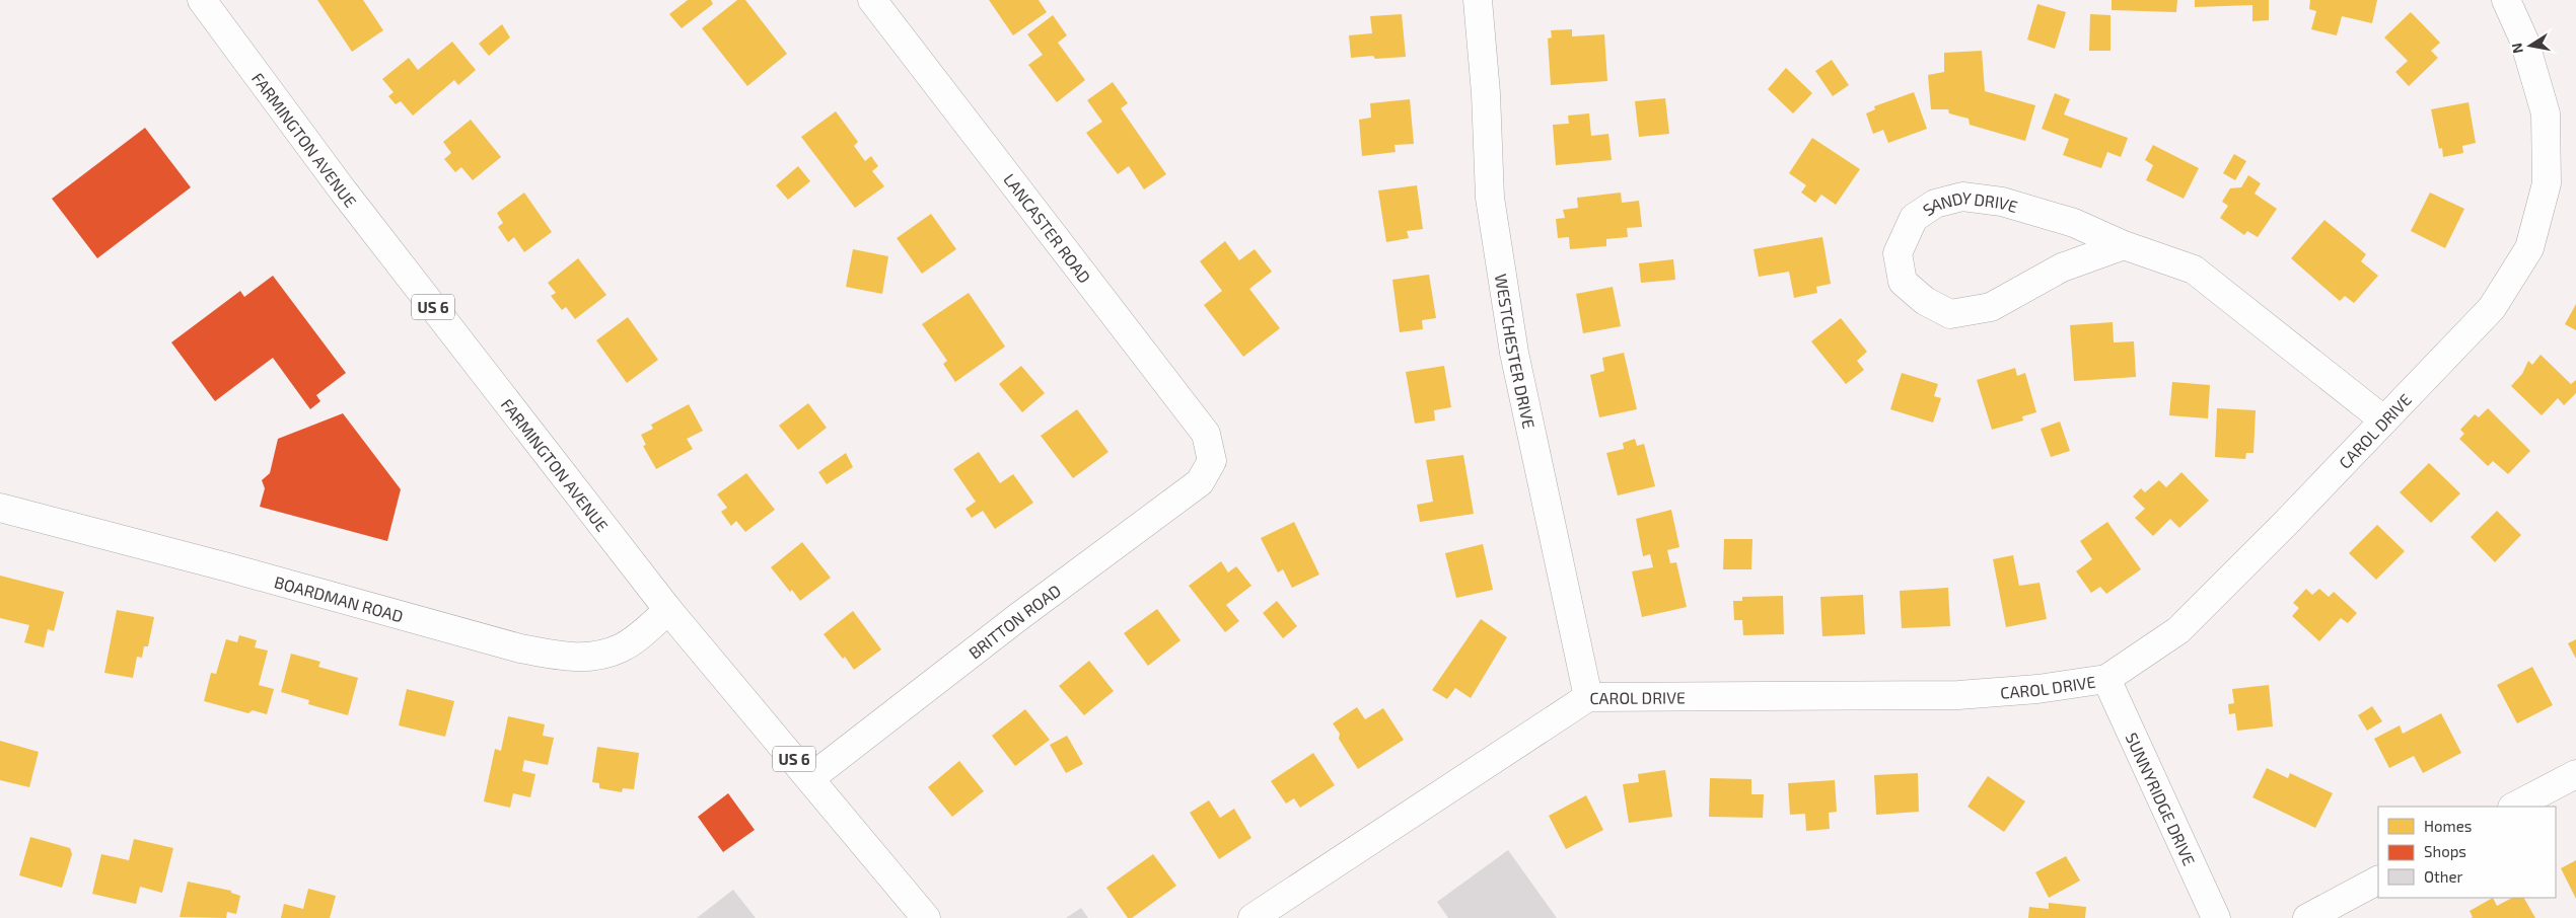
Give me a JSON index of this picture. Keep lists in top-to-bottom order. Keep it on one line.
{"streets":{"main road":["FARMINGTON AVENUE","SANDY DRIVE","LANCASTER ROAD","US 6","WESTCHESTER DRIVE","CAROL DRIVE","BOARDMAN ROAD","BRITTON ROAD","SUNNYRIDGE DRIVE"]},"crossings":[["FARMINGTON AVENUE","BOARDMAN ROAD"],["FARMINGTON AVENUE","BRITTON ROAD"],["SANDY DRIVE","CAROL DRIVE"],["LANCASTER ROAD","BRITTON ROAD"],["WESTCHESTER DRIVE","CAROL DRIVE"],["CAROL DRIVE","SUNNYRIDGE DRIVE"]],"legend":["Homes","Shops","Other"],"north":"left"}
